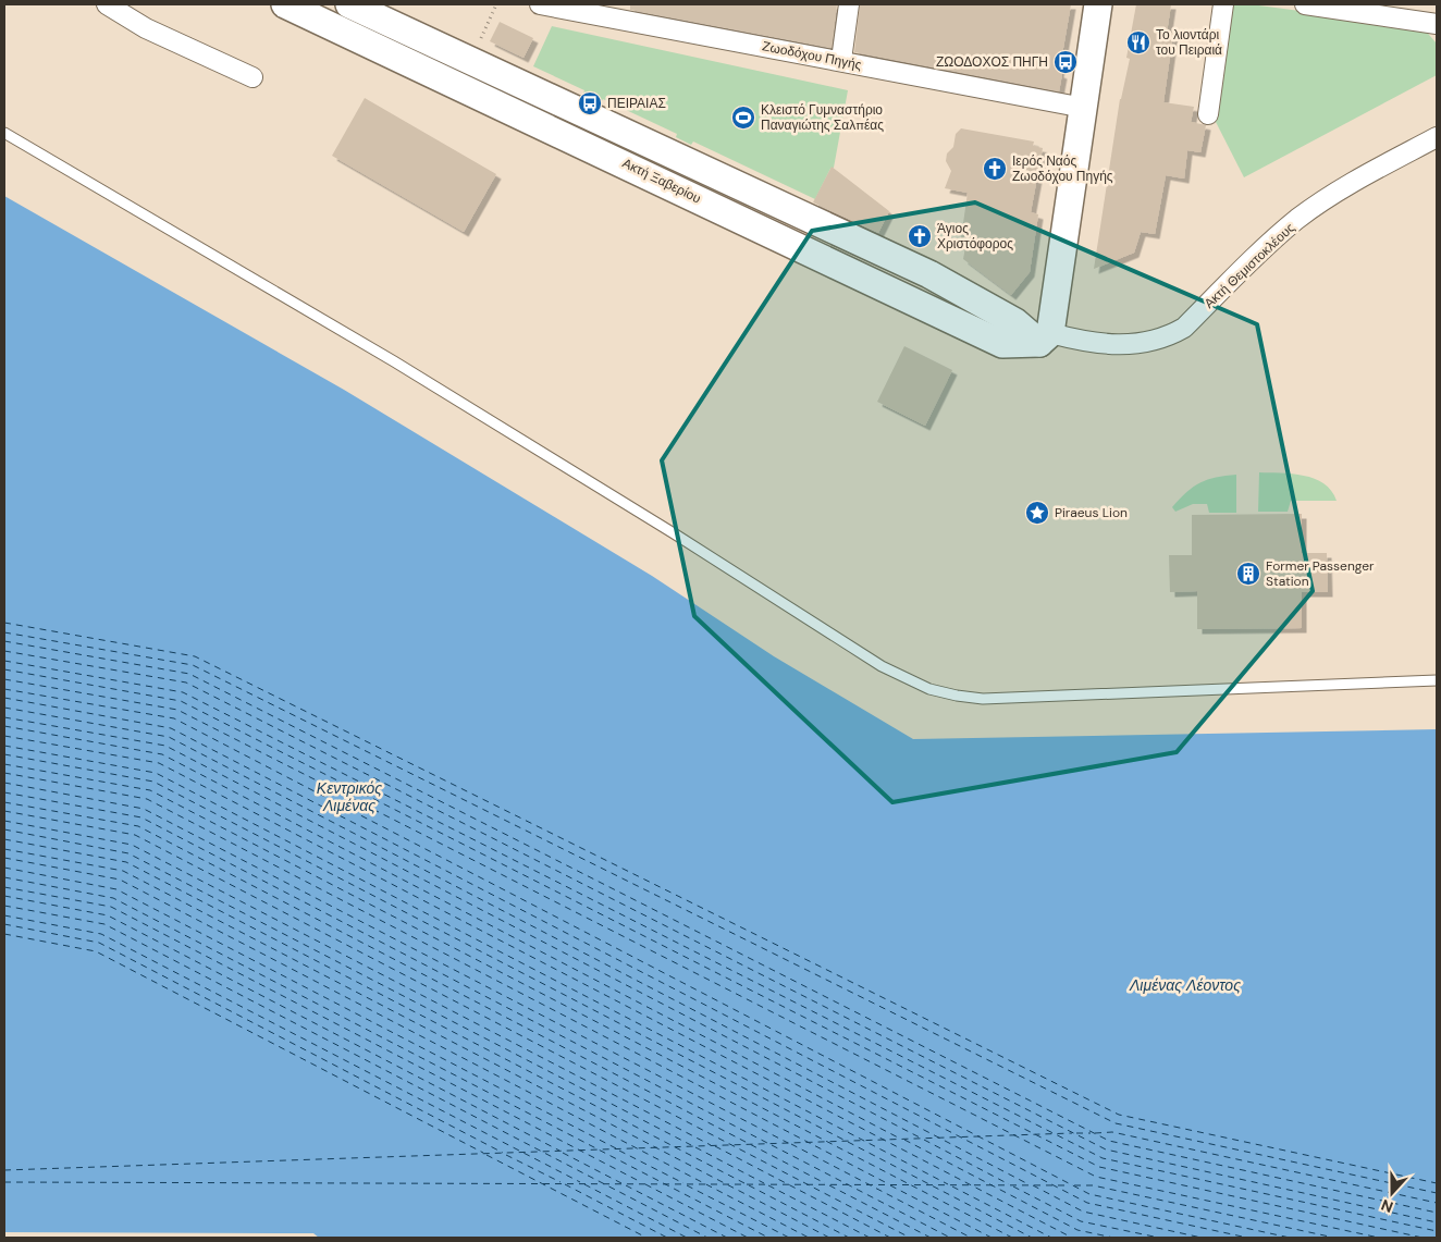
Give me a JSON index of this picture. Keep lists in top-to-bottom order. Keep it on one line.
{"streets":{"main road":["Ακτή Ξαβερίου"],"street":["Ζωοδόχου Πηγής","Ακτή Θεμιστοκλέους"]},"crossings":[["Ακτή Ξαβερίου","Ακτή Θεμιστοκλέους"]],"water":["Κεντρικός Λιμένας","Λιμένας Λέοντος"],"places":{"restaurant":["Το λιοντάρι του Πειραιά"],"bus stop":["ΖΩΟΔΟΧΟΣ ΠΗΓΗ","ΠΕΙΡΑΙΑΣ"],"sports":["Κλειστό Γυμναστήριο Παναγιώτης Σαλπέας"],"church":["Ιερός Ναός Ζωοδόχου Πηγής","Άγιος Χριστόφορος"],"place":["Piraeus Lion"],"building":["Former Passenger Station"]},"north":"bottom"}
